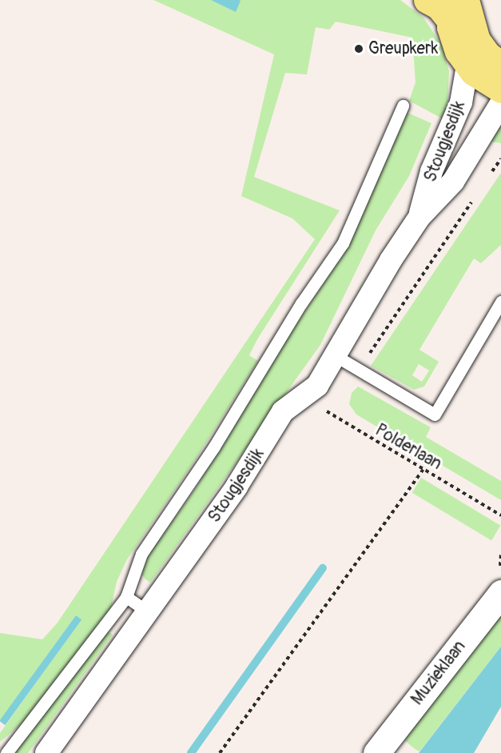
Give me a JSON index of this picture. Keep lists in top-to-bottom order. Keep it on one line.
{"streets":{"street":["Stougjesdijk","Muzieklaan"],"path":["Polderlaan"]},"crossings":[["Stougjesdijk","Polderlaan"]],"places":["Greupkerk"]}
